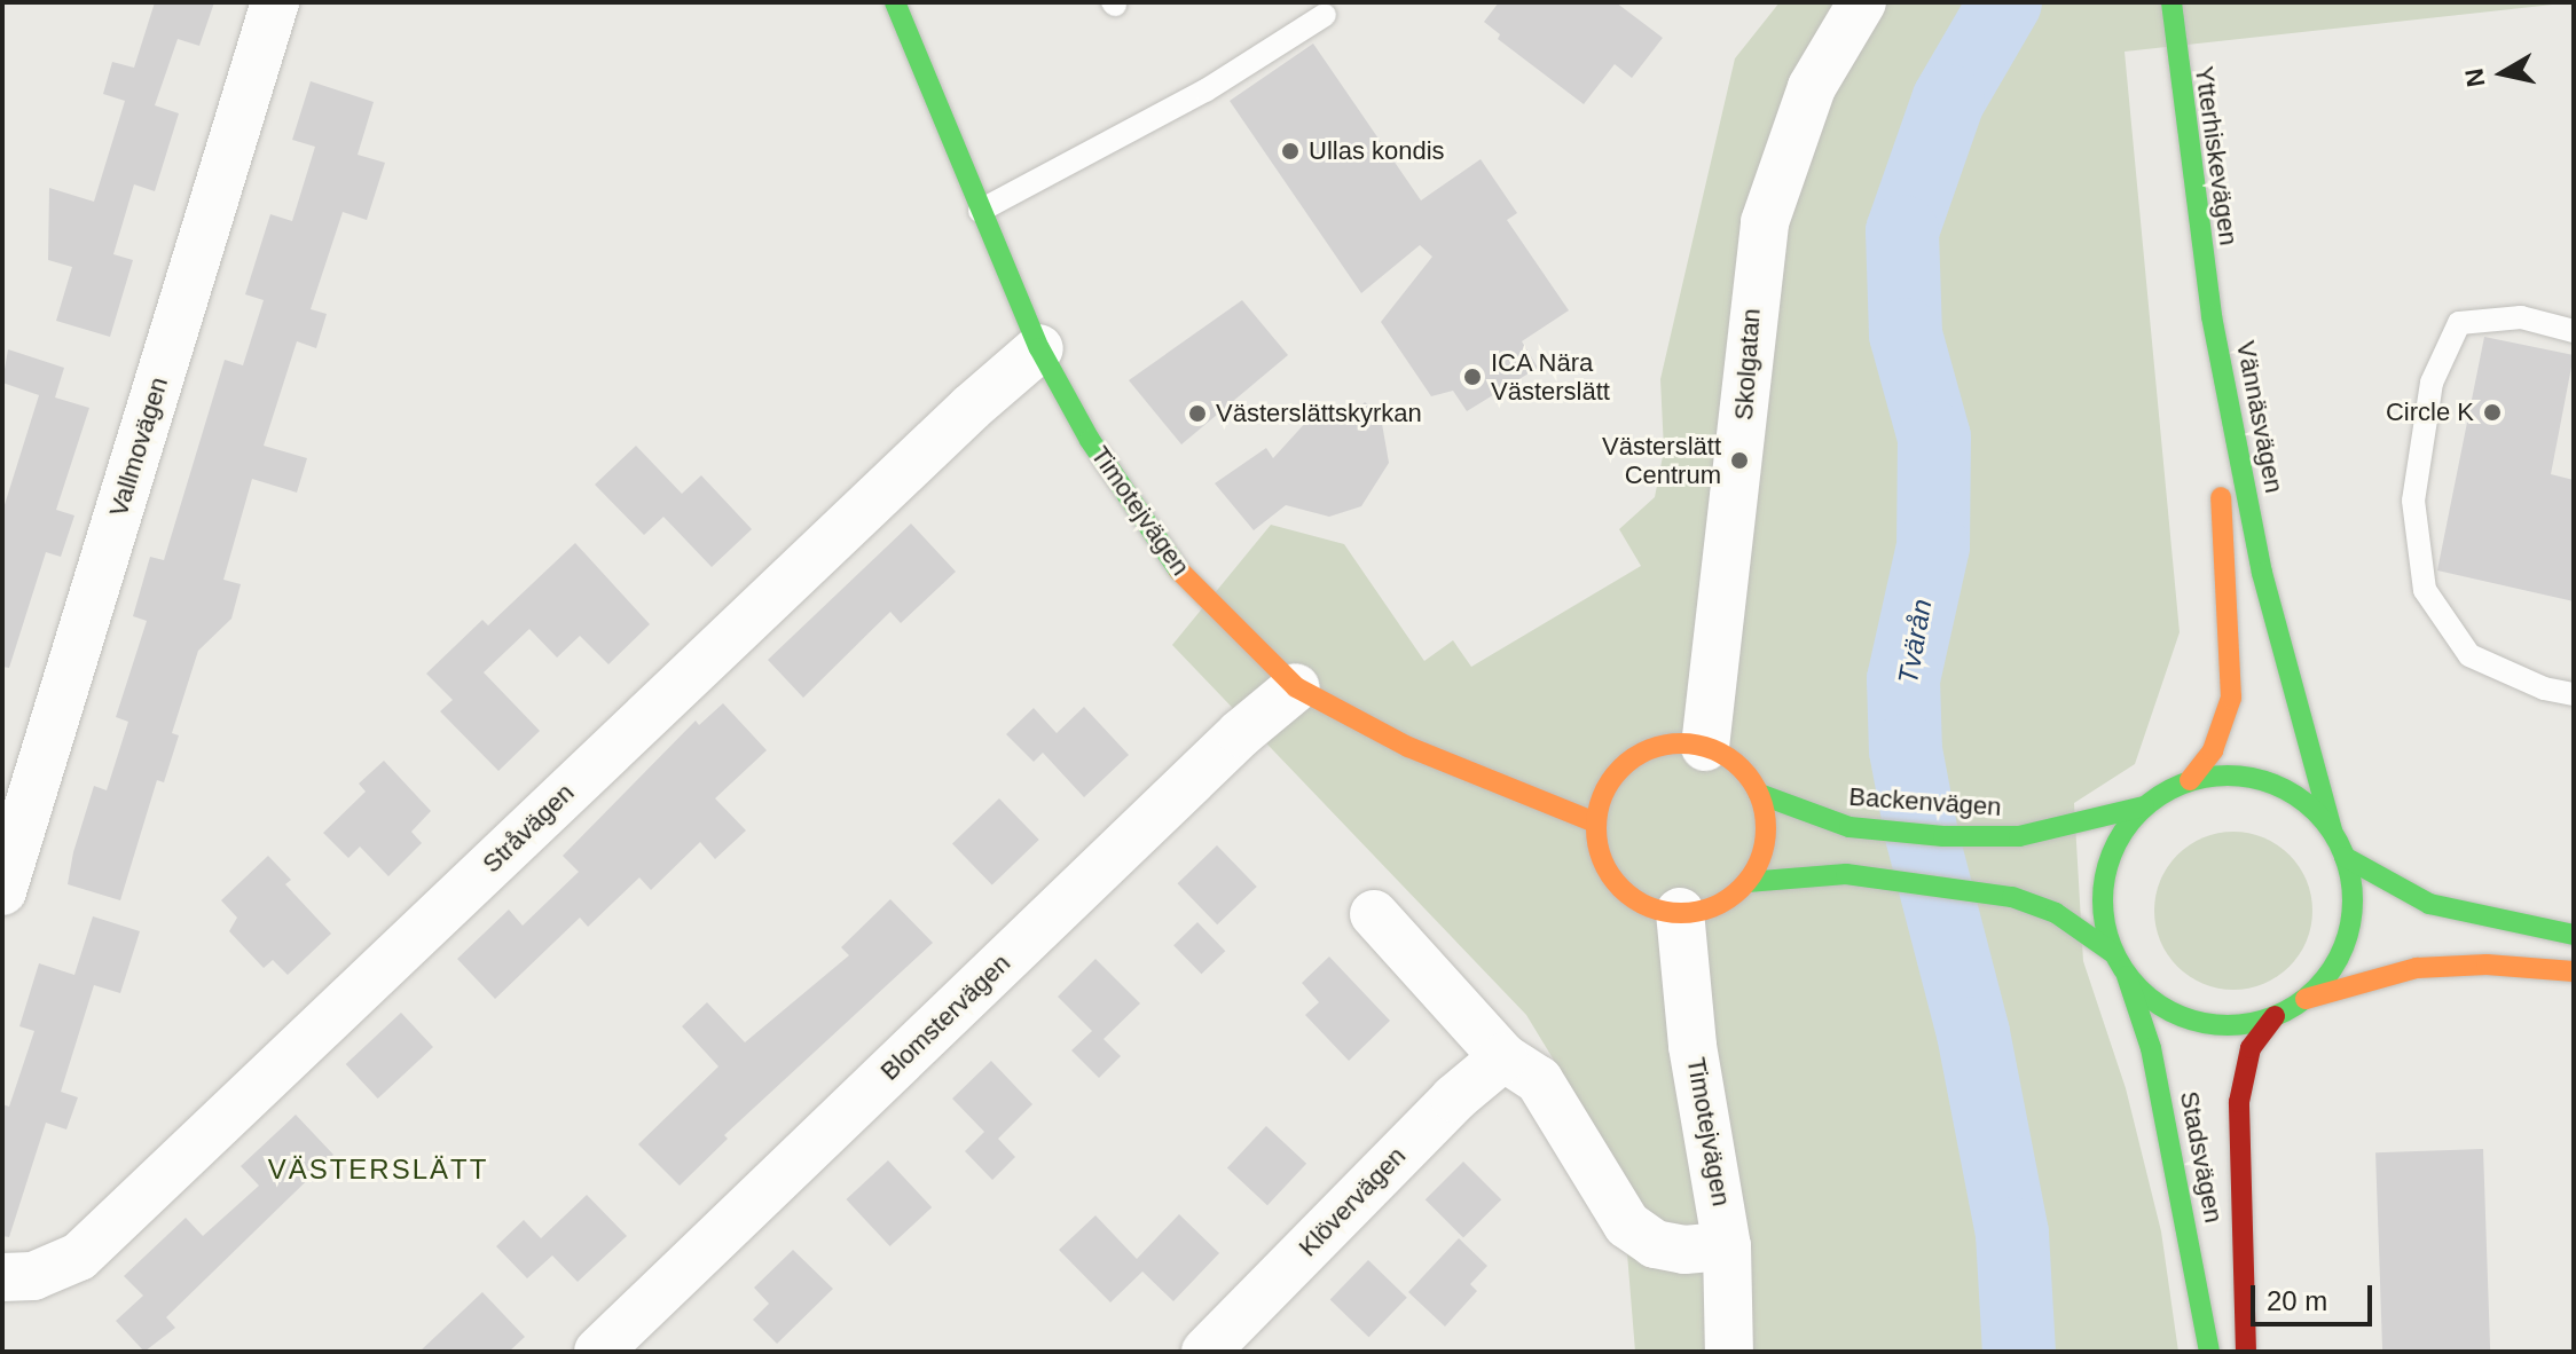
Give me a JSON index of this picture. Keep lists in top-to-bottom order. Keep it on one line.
{"streets":{"street":["Ytterhiskevägen","Skolgatan","Vännäsvägen","Vallmovägen","Timotejvägen","Backenvägen","Stråvägen","Blomstervägen","Stadsvägen","Klövervägen"]},"crossings":[["Ytterhiskevägen","Vännäsvägen"],["Skolgatan","Timotejvägen"],["Skolgatan","Backenvägen"],["Vännäsvägen","Backenvägen"],["Vännäsvägen","Stadsvägen"],["Timotejvägen","Backenvägen"],["Timotejvägen","Stråvägen"],["Timotejvägen","Blomstervägen"],["Backenvägen","Stadsvägen"]],"districts":["VÄSTERSLÄTT"],"water":["Tvärån"],"places":["Ullas kondis","ICA Nära Västerslätt","Circle K","Västerslättskyrkan","Västerslätt Centrum"],"scale_bar":"20 m","north":"left"}
